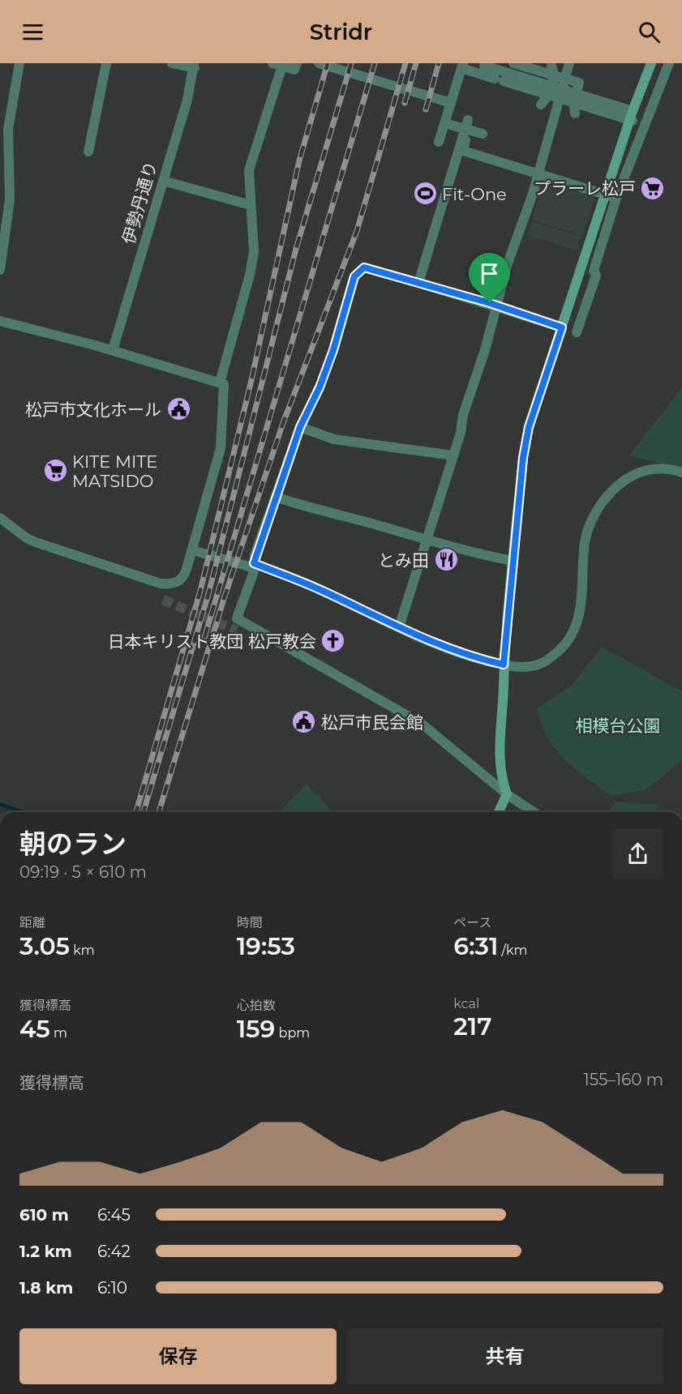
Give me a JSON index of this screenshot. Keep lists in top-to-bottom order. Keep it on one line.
{"streets":{"street":["伊勢丹通り"]},"parks":["相模台公園"],"places":{"supermarket":["プラーレ松戸","KITE MITE MATSIDO"],"sports":["Fit-One"],"public building":["松戸市文化ホール","松戸市民会館"],"restaurant":["とみ田"],"church":["日本キリスト教団 松戸教会"]},"page":{"header":"Stridr","heading":["朝のラン","09:19 · 5 × 610 m"],"stats":[["距離","3.05 km"],["時間","19:53"],["ペース","6:31 /km"],["獲得標高","45 m"],["心拍数","159 bpm"],["kcal","217"]],"chart":["獲得標高","155–160 m"],"list":[{"name":"610 m","note":"6:45"},{"name":"1.2 km","note":"6:42"},{"name":"1.8 km","note":"6:10"}],"buttons":["保存","共有"]}}
